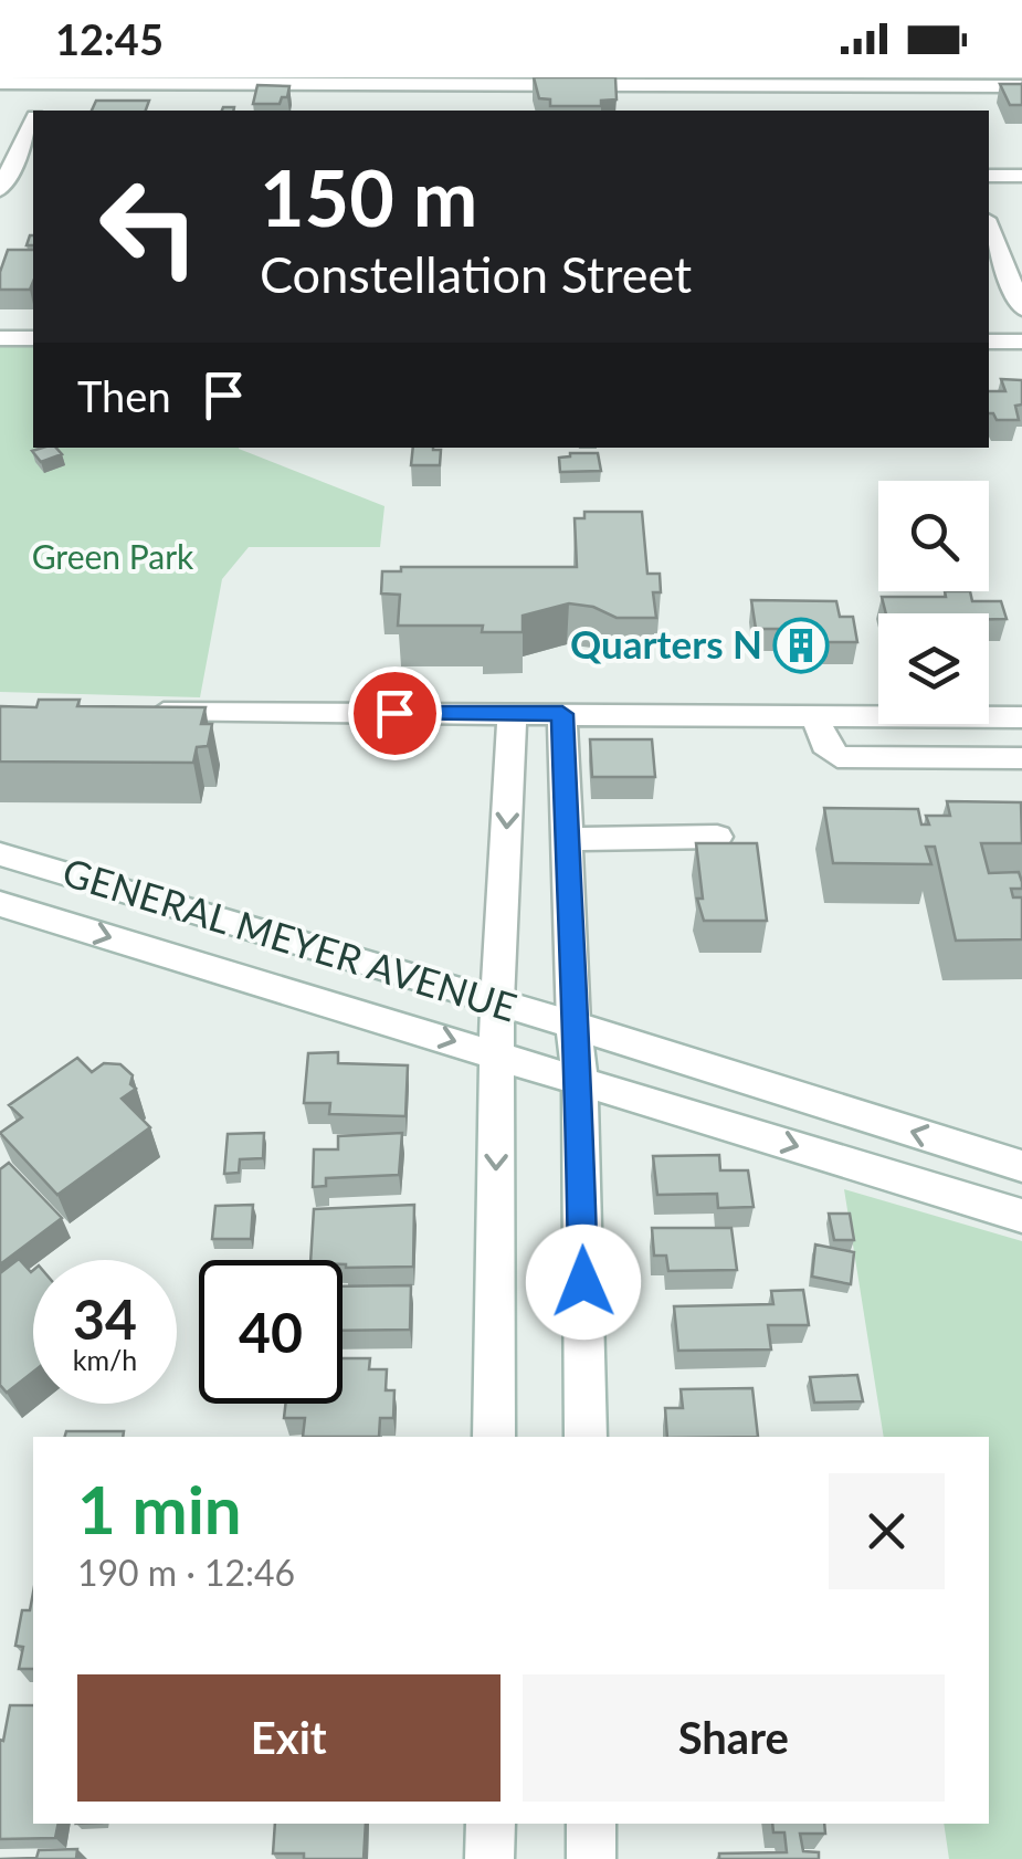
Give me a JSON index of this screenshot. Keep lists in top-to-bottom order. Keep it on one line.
{"streets":{"street":["GENERAL MEYER AVENUE"]},"parks":["Green Park"],"places":{"building":["Quarters N"]},"page":{"status":"12:45","turn":["150 m","Constellation Street"],"then":"Then","speed":"34 km/h","limit":"40","heading":["1 min","190 m · 12:46"],"buttons":["Exit","Share"]}}
